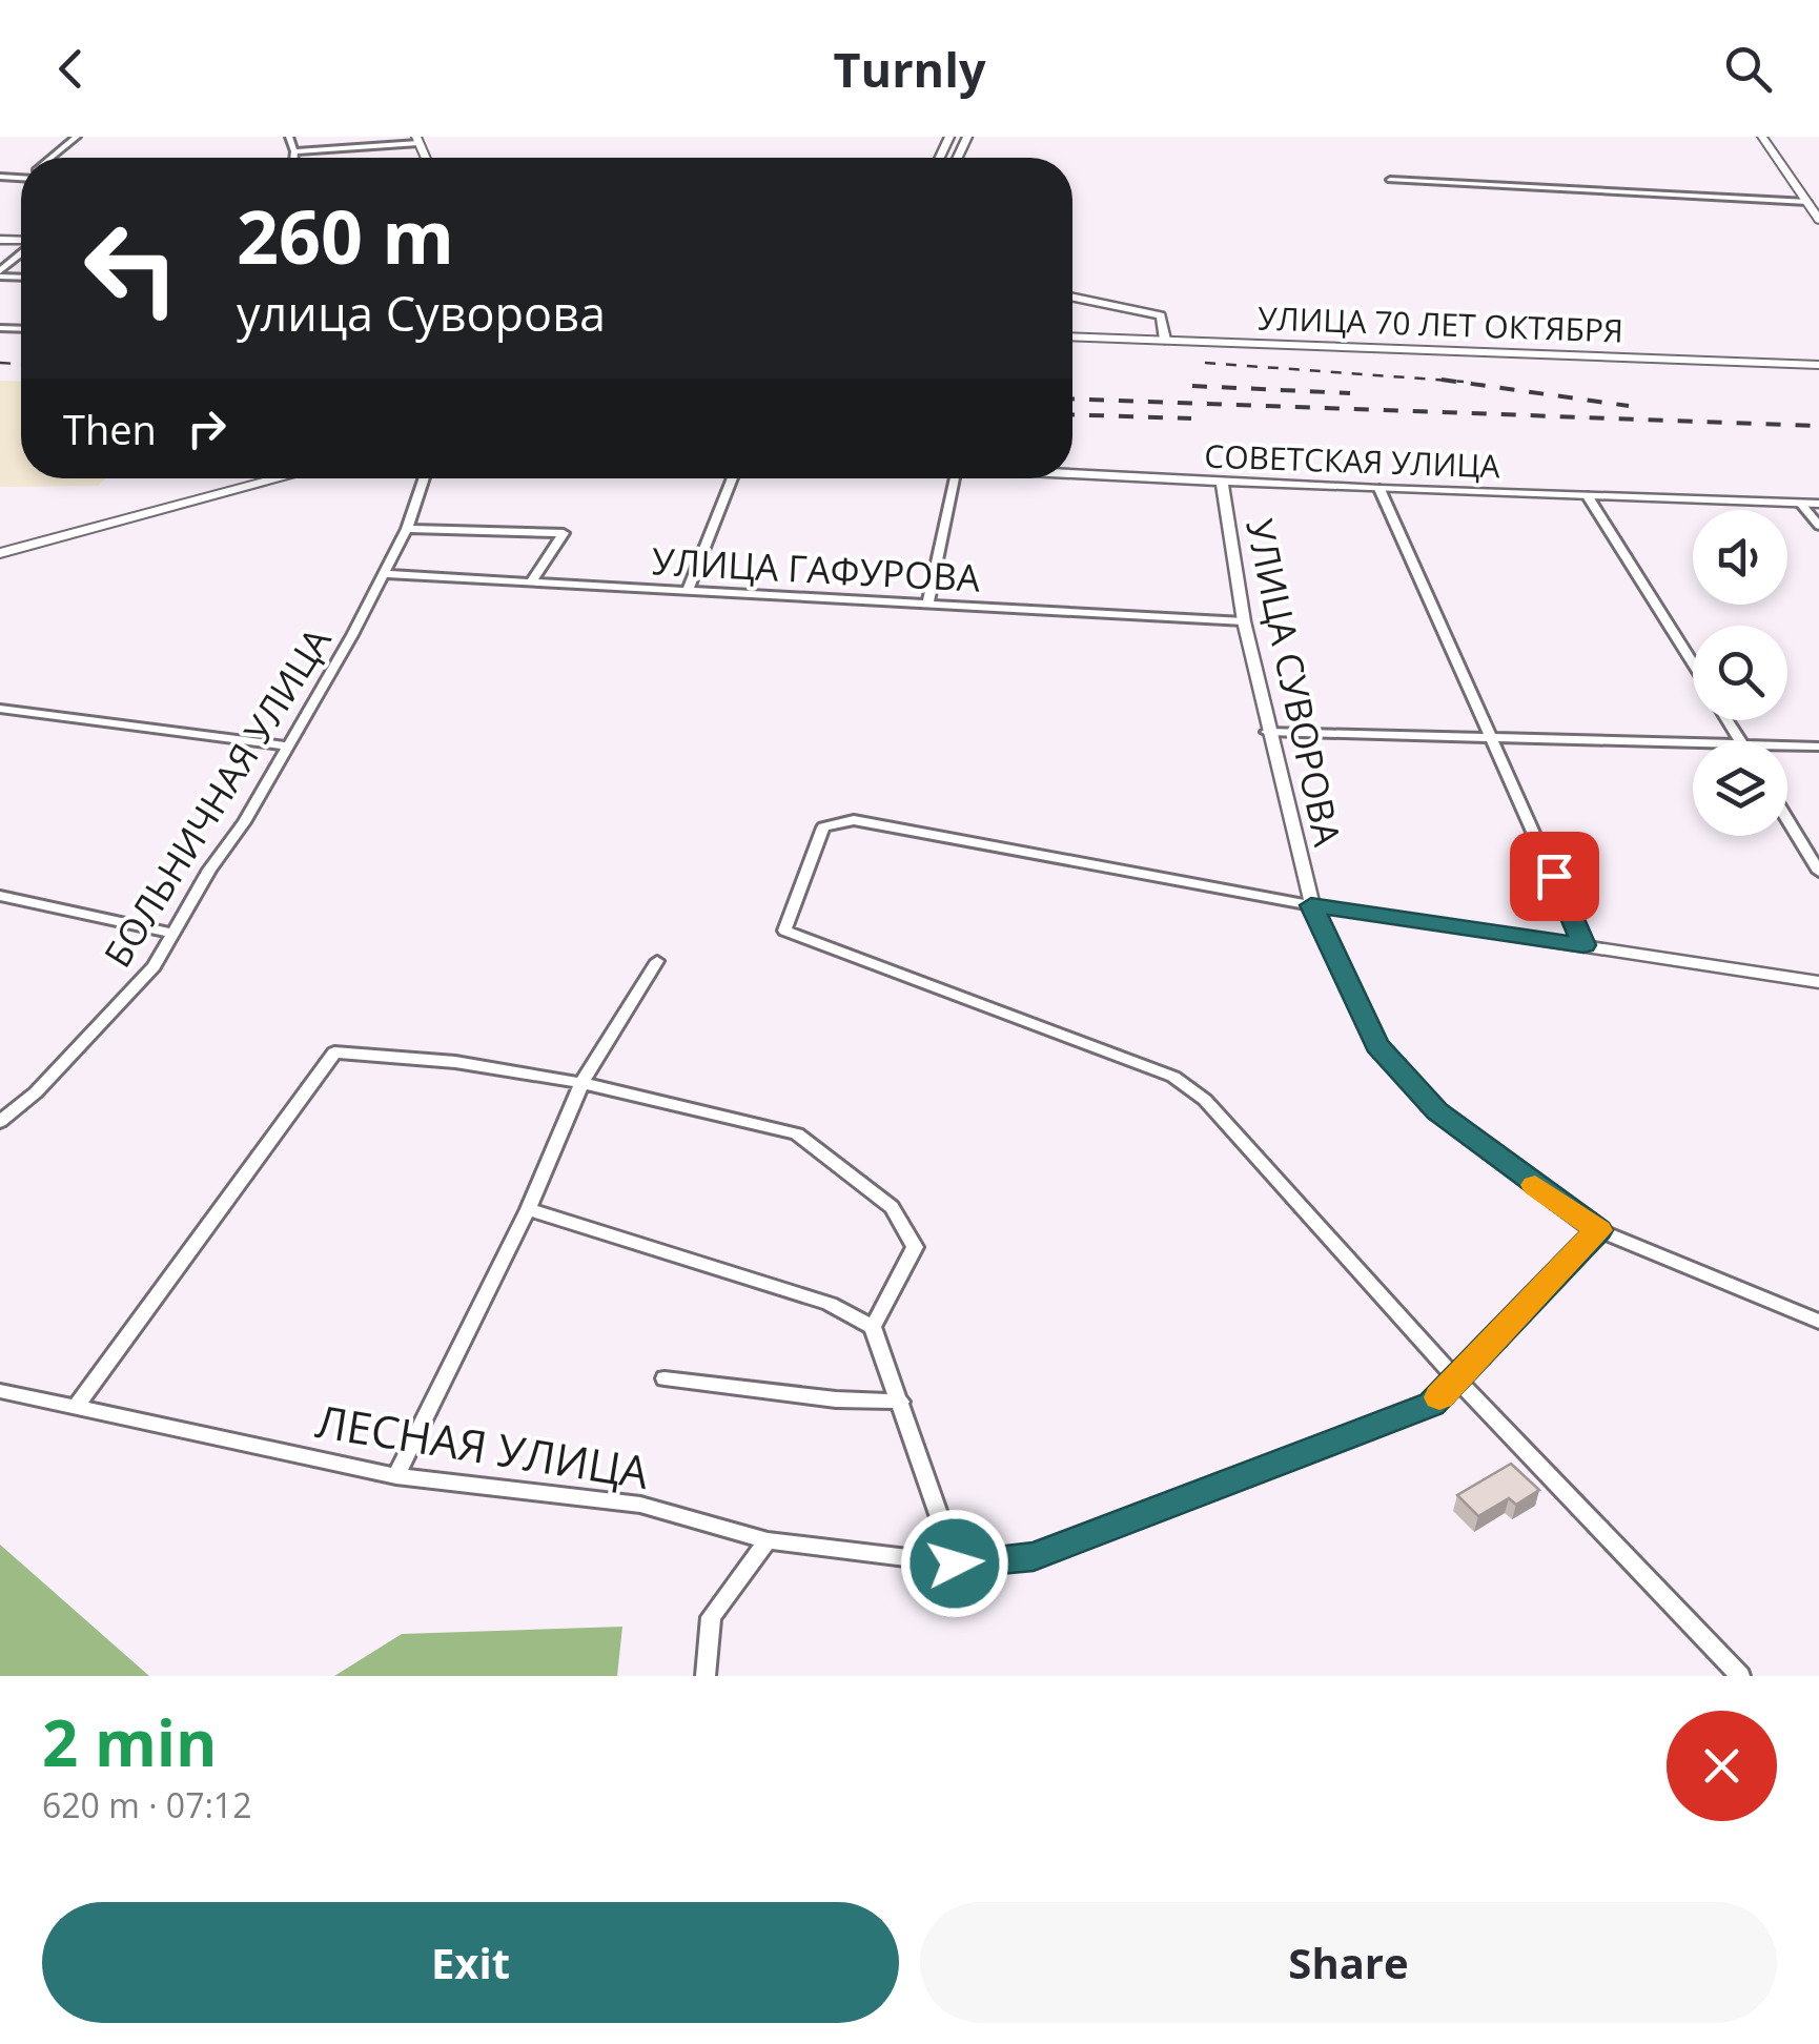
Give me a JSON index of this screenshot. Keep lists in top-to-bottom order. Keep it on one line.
{"streets":{"main road":["УЛИЦА 70 ЛЕТ ОКТЯБРЯ"],"street":["СОВЕТСКАЯ УЛИЦА","УЛИЦА ГАФУРОВА","УЛИЦА СУВОРОВА","БОЛЬНИЧНАЯ УЛИЦА","ЛЕСНАЯ УЛИЦА"]},"crossings":[["СОВЕТСКАЯ УЛИЦА","УЛИЦА СУВОРОВА"],["УЛИЦА ГАФУРОВА","УЛИЦА СУВОРОВА"],["УЛИЦА ГАФУРОВА","БОЛЬНИЧНАЯ УЛИЦА"],["УЛИЦА СУВОРОВА","ЛЕСНАЯ УЛИЦА"]],"page":{"header":"Turnly","turn":["260 m","улица Суворова"],"then":"Then","heading":["2 min","620 m · 07:12"],"buttons":["Exit","Share"]}}
